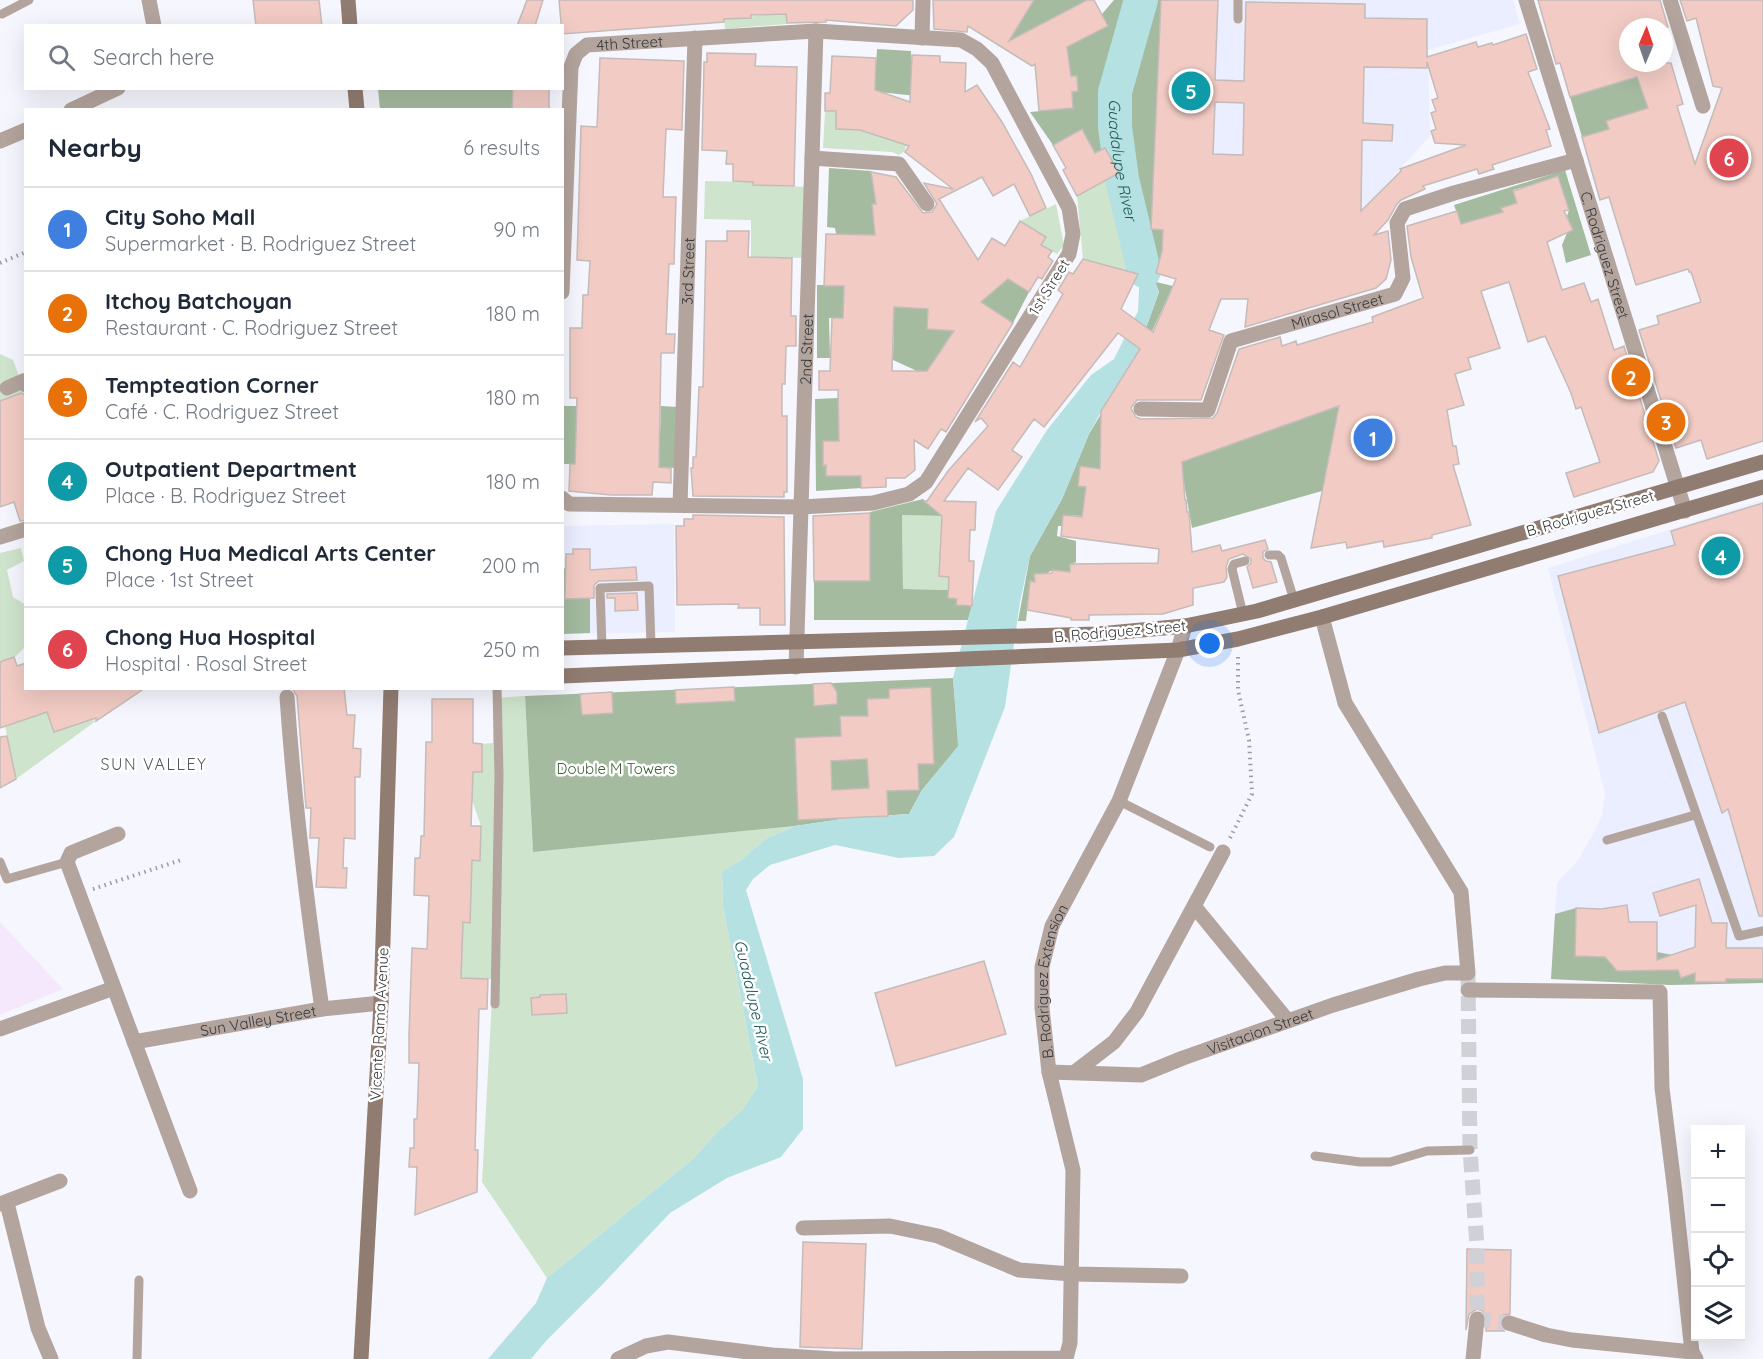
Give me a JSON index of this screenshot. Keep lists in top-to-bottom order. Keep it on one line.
{"streets":{"main road":["B. Rodriguez Street","Vicente Rama Avenue"],"street":["4th Street","C. Rodriguez Street","3rd Street","1st Street","Mirasol Street","2nd Street","B. Rodriguez Extension","Sun Valley Street","Visitacion Street"]},"crossings":[["4th Street","3rd Street"],["4th Street","1st Street"],["4th Street","2nd Street"],["C. Rodriguez Street","Mirasol Street"],["C. Rodriguez Street","B. Rodriguez Street"],["1st Street","2nd Street"],["2nd Street","B. Rodriguez Street"],["B. Rodriguez Street","B. Rodriguez Extension"],["B. Rodriguez Street","Visitacion Street"],["B. Rodriguez Extension","Visitacion Street"],["Sun Valley Street","Vicente Rama Avenue"]],"districts":["SUN VALLEY"],"water":["Guadalupe River"],"parks":["Double M Towers"],"north":"top","page":{"search":"Search here","pins":["5","6","2","3","1","4"],"heading":["Nearby","6 results"],"list":[{"mark":"1","name":"City Soho Mall","note":"Supermarket · B. Rodriguez Street","value":"90 m"},{"mark":"2","name":"Itchoy Batchoyan","note":"Restaurant · C. Rodriguez Street","value":"180 m"},{"mark":"3","name":"Tempteation Corner","note":"Café · C. Rodriguez Street","value":"180 m"},{"mark":"4","name":"Outpatient Department","note":"Place · B. Rodriguez Street","value":"180 m"},{"mark":"5","name":"Chong Hua Medical Arts Center","note":"Place · 1st Street","value":"200 m"},{"mark":"6","name":"Chong Hua Hospital","note":"Hospital · Rosal Street","value":"250 m"}],"map_buttons":["+","−"]}}
